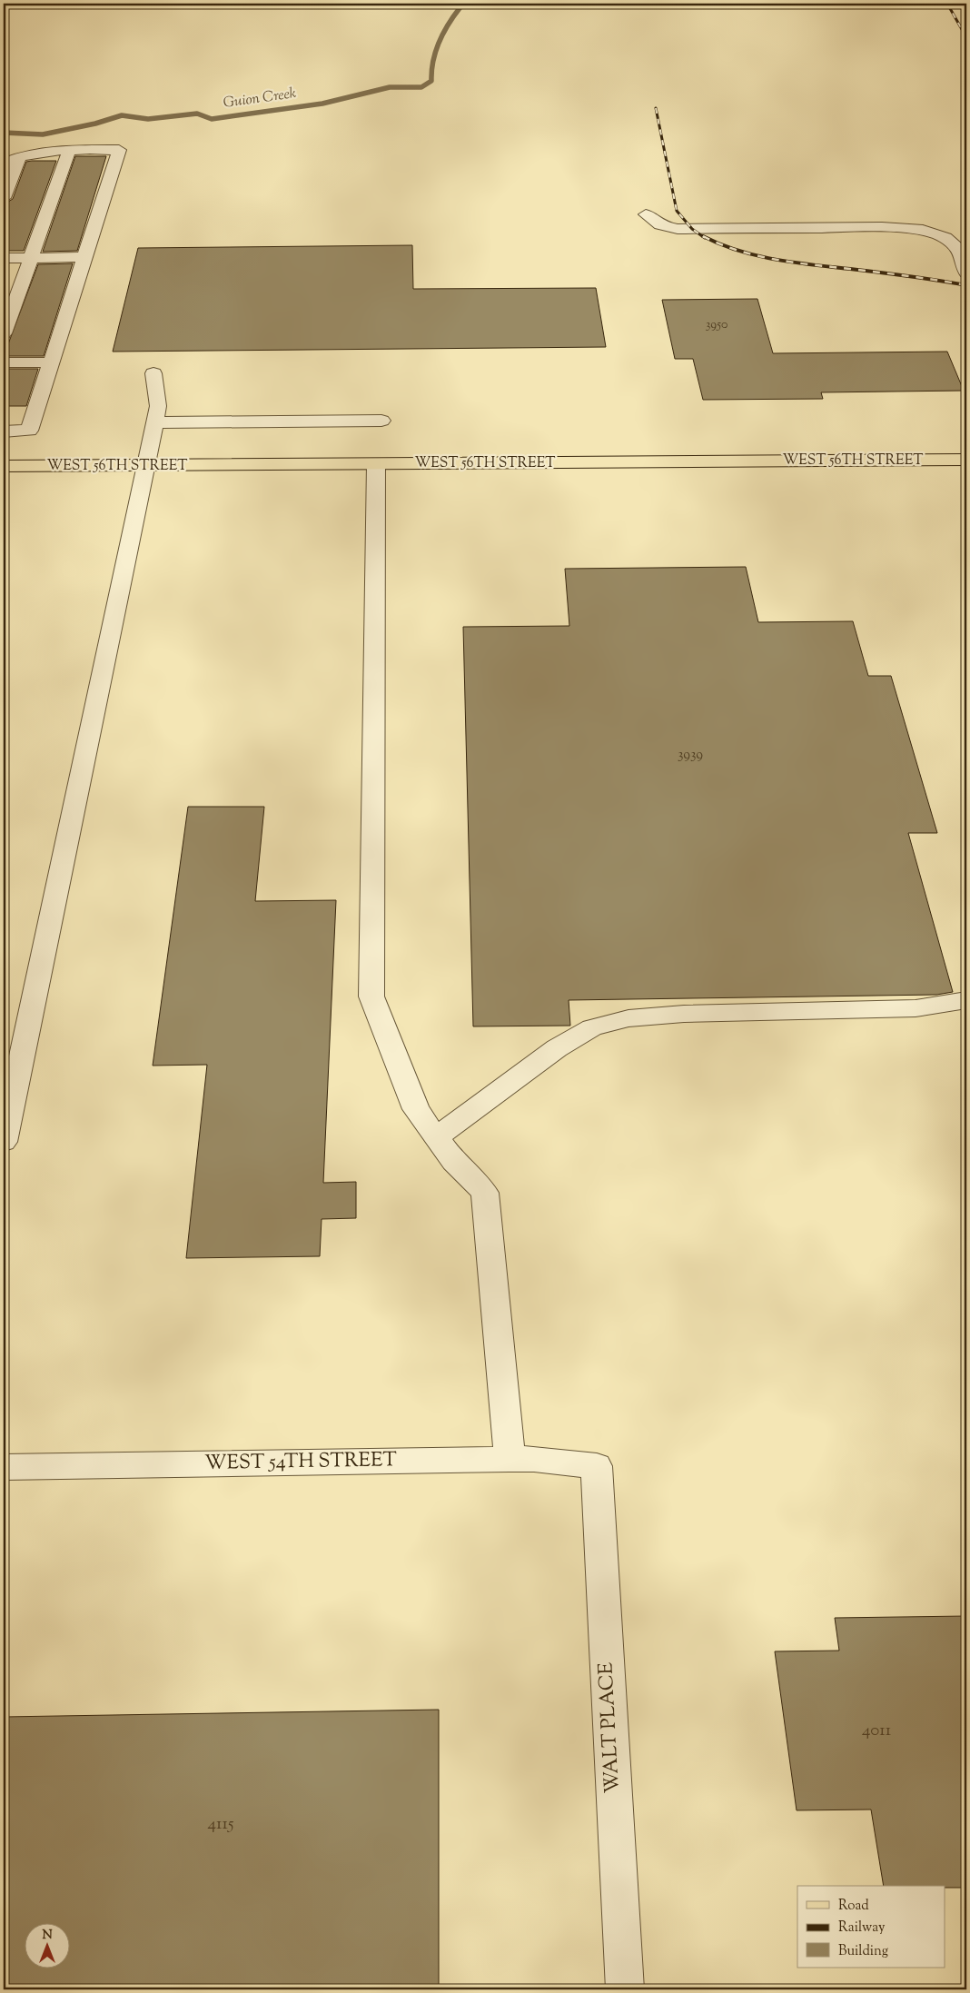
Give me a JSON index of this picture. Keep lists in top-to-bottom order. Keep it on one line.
{"streets":{"main road":["WEST 56TH STREET"],"street":["WEST 54TH STREET","WALT PLACE"]},"crossings":[["WEST 54TH STREET","WALT PLACE"]],"water":["Guion Creek"],"house_numbers":["3950","3939","4011","4115"],"legend":["Road","Railway","Building"],"north":"top"}
